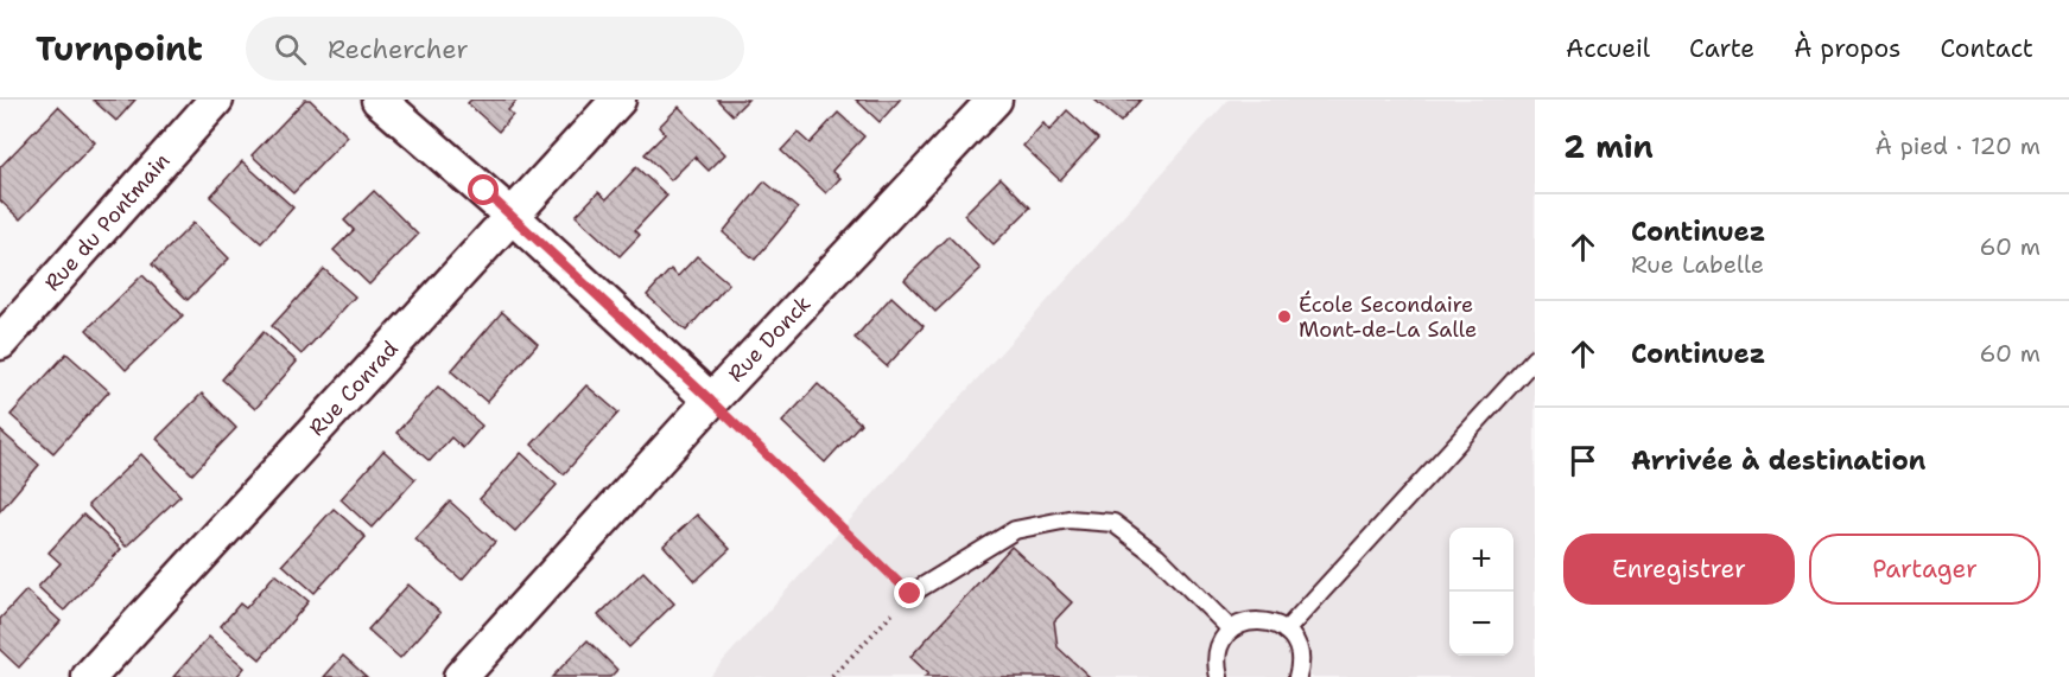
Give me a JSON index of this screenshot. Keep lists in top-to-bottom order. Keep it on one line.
{"streets":{"street":["Rue du Pontmain","Rue Donck","Rue Conrad"]},"places":["École Secondaire Mont-de-La Salle"],"page":{"header":"Turnpoint","search":"Rechercher","nav":["Accueil","Carte","À propos","Contact"],"heading":["2 min","À pied · 120 m"],"list":[["Continuez","Rue Labelle","60 m"],["Continuez","60 m"],"Arrivée à destination"],"buttons":["Enregistrer","Partager"],"map_buttons":["+","−"]}}
